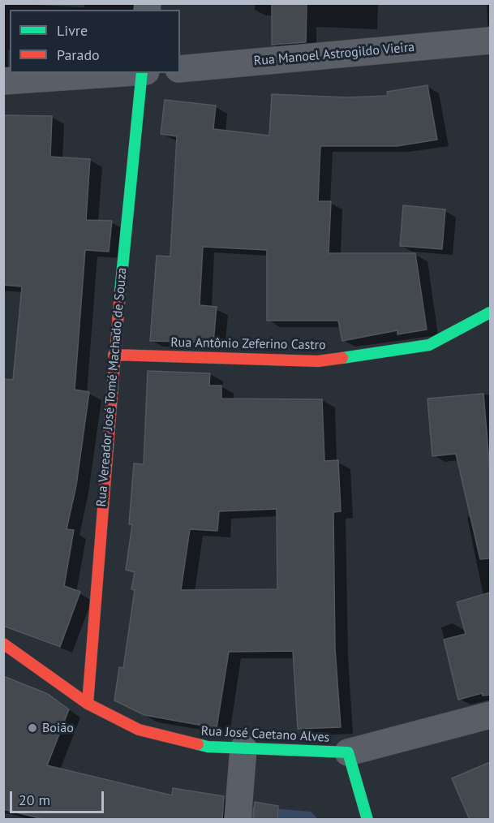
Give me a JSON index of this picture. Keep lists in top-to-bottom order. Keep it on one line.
{"streets":{"street":["Rua Manoel Astrogildo Vieira","Rua Antônio Zeferino Castro","Rua Vereador José Tomé Machado de Souza","Rua José Caetano Alves"]},"crossings":[["Rua Antônio Zeferino Castro","Rua Vereador José Tomé Machado de Souza"],["Rua Vereador José Tomé Machado de Souza","Rua José Caetano Alves"]],"places":["Boião"],"legend":["Livre","Parado"],"scale_bar":"20 m"}
